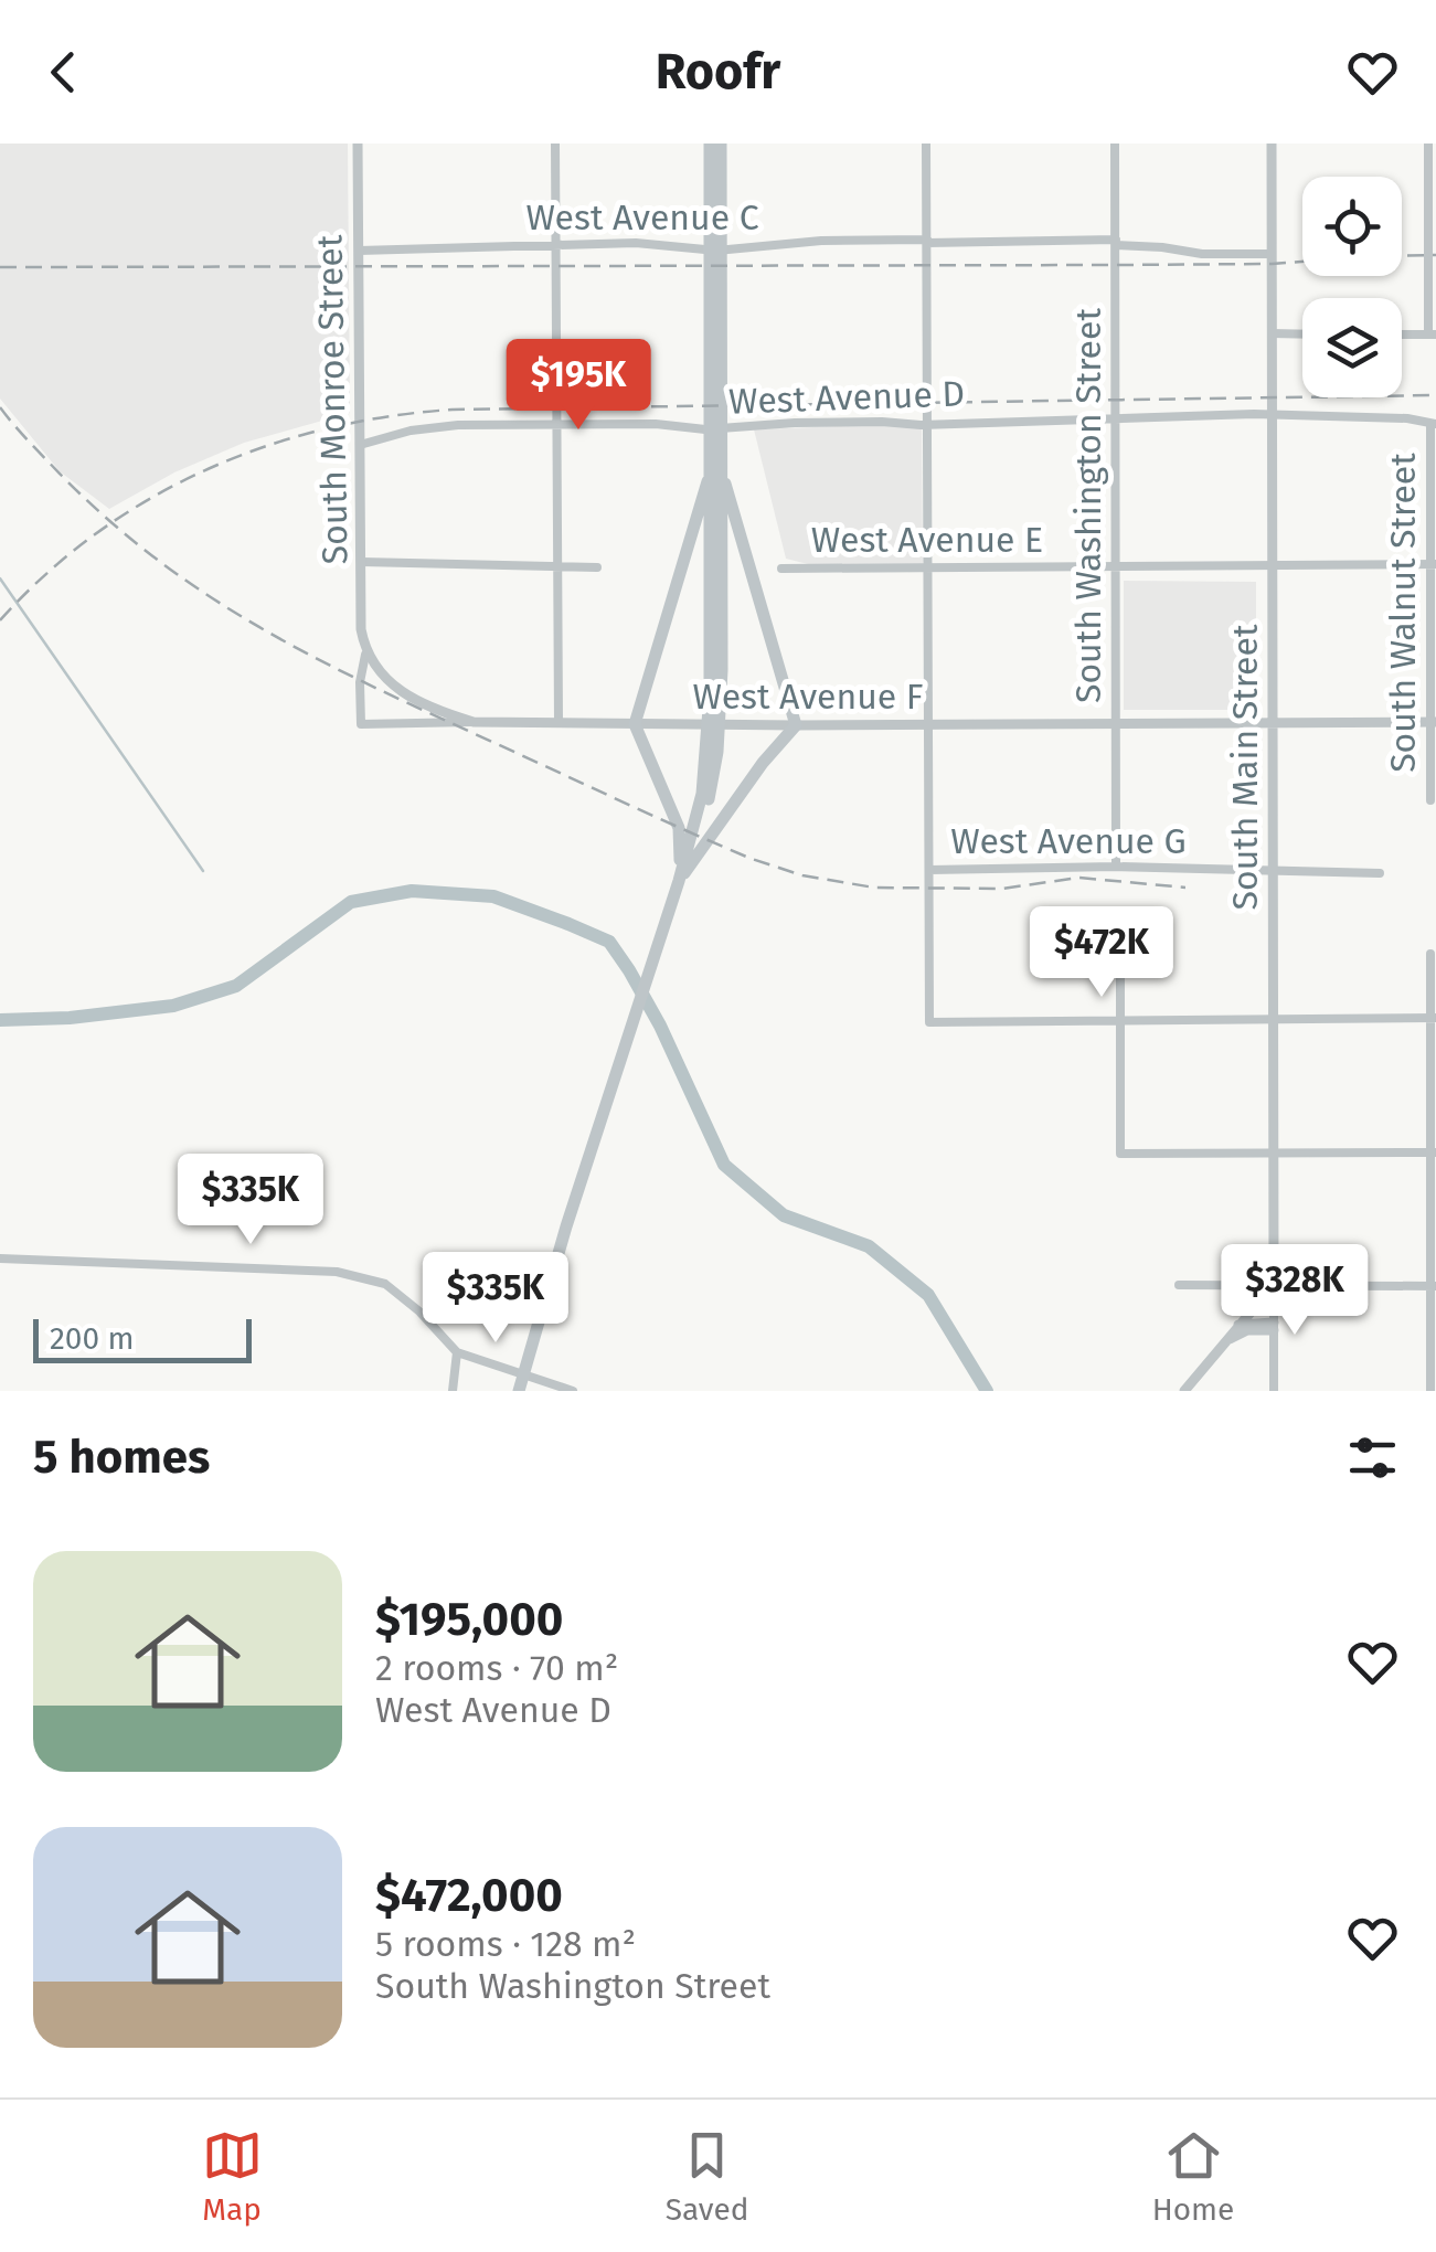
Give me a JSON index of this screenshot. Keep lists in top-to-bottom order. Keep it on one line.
{"streets":{"street":["West Avenue C","West Avenue D","South Monroe Street","South Washington Street","West Avenue E","South Walnut Street","West Avenue F","South Main Street","West Avenue G"]},"crossings":[["West Avenue C","South Monroe Street"],["West Avenue C","South Washington Street"],["West Avenue C","South Main Street"],["West Avenue D","South Monroe Street"],["West Avenue D","South Washington Street"],["West Avenue D","South Walnut Street"],["West Avenue D","South Main Street"],["South Monroe Street","West Avenue F"],["South Washington Street","West Avenue E"],["South Washington Street","West Avenue F"],["South Washington Street","West Avenue G"],["West Avenue E","South Walnut Street"],["West Avenue E","South Main Street"],["South Walnut Street","West Avenue F"],["West Avenue F","South Main Street"],["South Main Street","West Avenue G"]],"scale_bar":"200 m","page":{"header":"Roofr","price":["$195K","$472K","$335K","$328K","$335K"],"scale":"200 m","heading":"5 homes","list":[{"name":"$195,000","note":"2 rooms · 70 m² · West Avenue D"},{"name":"$472,000","note":"5 rooms · 128 m² · South Washington Street"}],"tabs":["Map","Saved","Home"]}}
